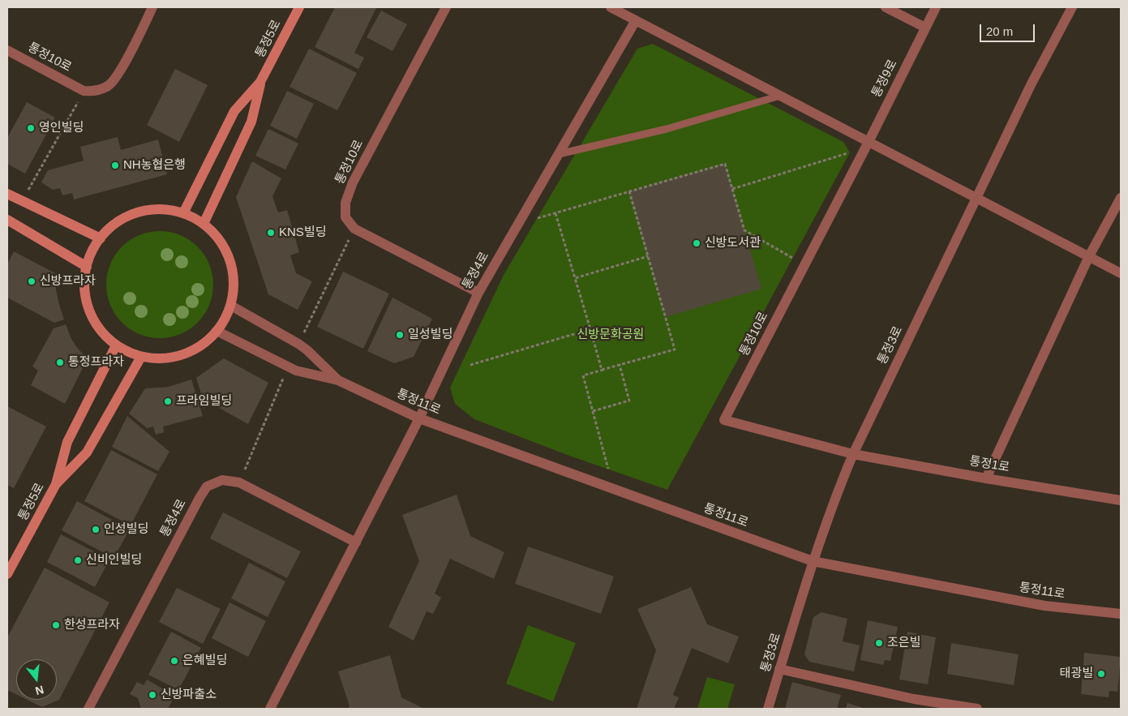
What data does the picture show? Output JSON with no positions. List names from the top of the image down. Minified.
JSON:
{"streets":{"street":["통정5로","통정10로","통정9로","통정4로","통정3로","통정11로","통정1로"]},"crossings":[["통정10로","통정9로"],["통정10로","통정3로"],["통정10로","통정1로"],["통정4로","통정11로"],["통정3로","통정11로"],["통정3로","통정1로"]],"parks":["신방문화공원"],"places":["영인빌딩","NH농협은행","KNS빌딩","신방도서관","신방프라자","일성빌딩","통정프라자","프라임빌딩","인성빌딩","신비인빌딩","한성프라자","조은빌","은혜빌딩","태광빌","신방파출소"],"scale_bar":"20 m","north":"bottom"}
